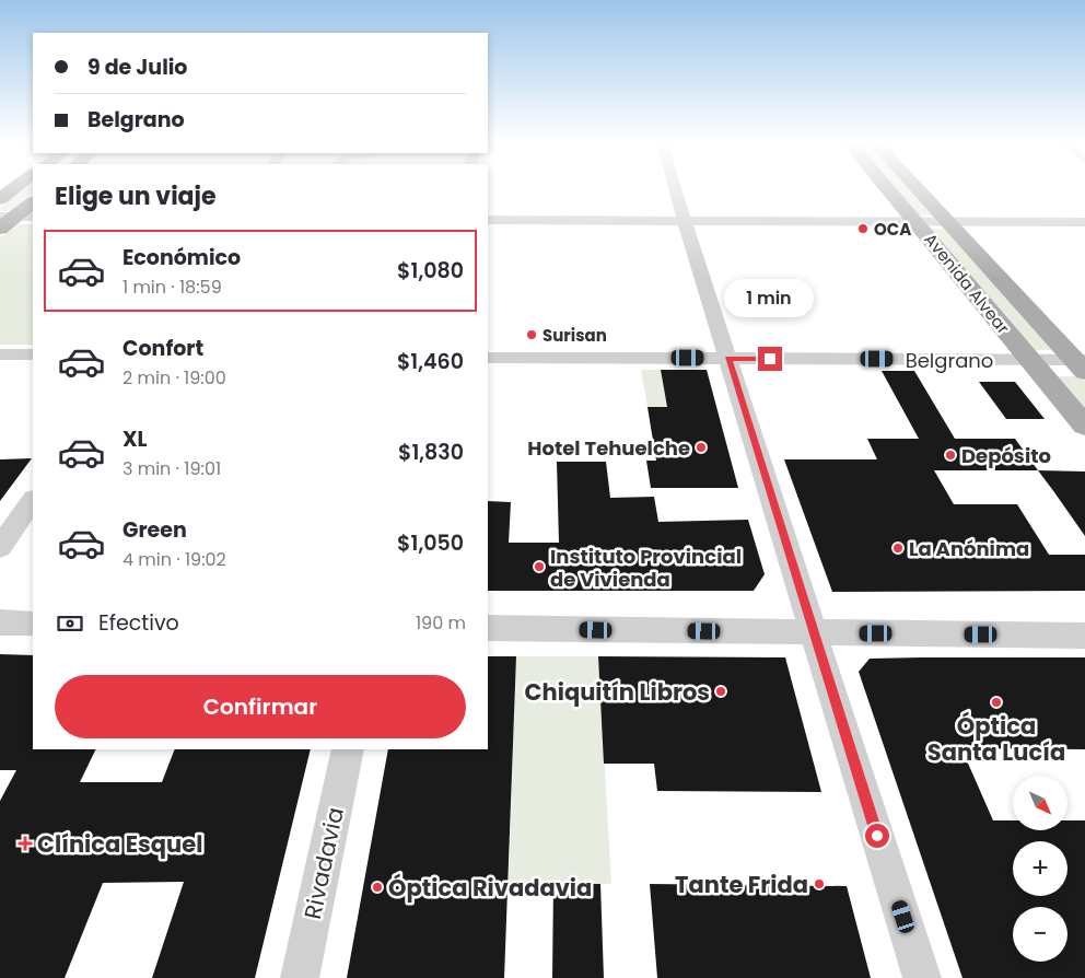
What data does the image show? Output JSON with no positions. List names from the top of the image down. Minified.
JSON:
{"streets":{"main road":["Avenida Alvear"],"street":["Belgrano","Rivadavia"]},"crossings":[["Avenida Alvear","Belgrano"]],"places":{"other":["OCA","Surisan","Hotel Tehuelche","Depósito","La Anónima","Instituto Provincial de Vivienda","Chiquitín Libros","Óptica Santa Lucía","Tante Frida","Óptica Rivadavia"],"health":["Clínica Esquel"]},"north":"bottom right","page":{"banner":["9 de Julio","Belgrano"],"heading":"Elige un viaje","list":[{"name":"Económico","note":"1 min · 18:59","value":"$1,080"},{"name":"Confort","note":"2 min · 19:00","value":"$1,460"},{"name":"XL","note":"3 min · 19:01","value":"$1,830"},{"name":"Green","note":"4 min · 19:02","value":"$1,050"}],"bubble":"1 min","pay":["Efectivo","190 m"],"buttons":"Confirmar","map_buttons":["+","−"]}}
